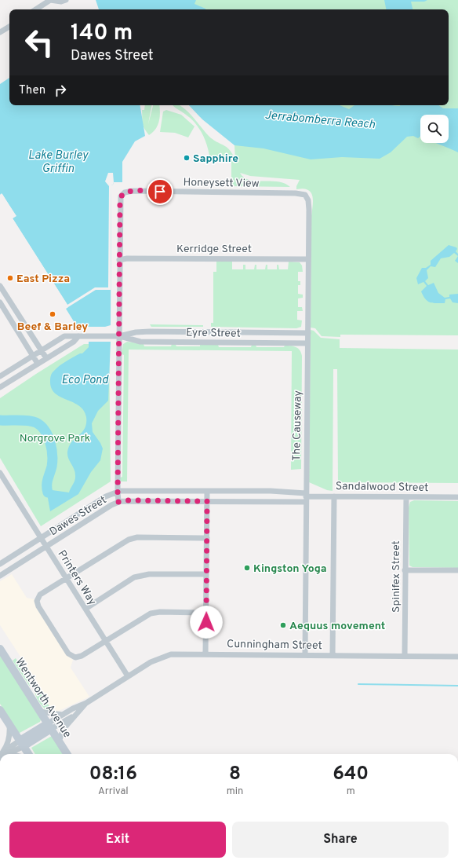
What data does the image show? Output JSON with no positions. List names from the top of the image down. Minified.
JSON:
{"streets":{"main road":["Cunningham Street","Wentworth Avenue"],"street":["Honeysett View","Kerridge Street","Eyre Street","The Causeway","Sandalwood Street","Dawes Street","Spinifex Street","Printers Way"]},"crossings":[["Honeysett View","Kerridge Street"],["Honeysett View","Eyre Street"],["Honeysett View","The Causeway"],["Honeysett View","Dawes Street"],["Kerridge Street","The Causeway"],["Eyre Street","The Causeway"],["The Causeway","Sandalwood Street"],["The Causeway","Dawes Street"],["The Causeway","Cunningham Street"],["Sandalwood Street","Dawes Street"],["Sandalwood Street","Spinifex Street"],["Dawes Street","Printers Way"],["Spinifex Street","Cunningham Street"],["Printers Way","Cunningham Street"],["Cunningham Street","Wentworth Avenue"]],"water":["Jerrabomberra Reach","Lake Burley Griffin","Eco Pond"],"parks":["Norgrove Park"],"places":["Sapphire","East Pizza","Beef & Barley","Kingston Yoga","Aequus movement"],"page":{"turn":["140 m","Dawes Street"],"then":"Then","eta":["08:16","Arrival","8","min","640","m"],"buttons":["Exit","Share"]}}
